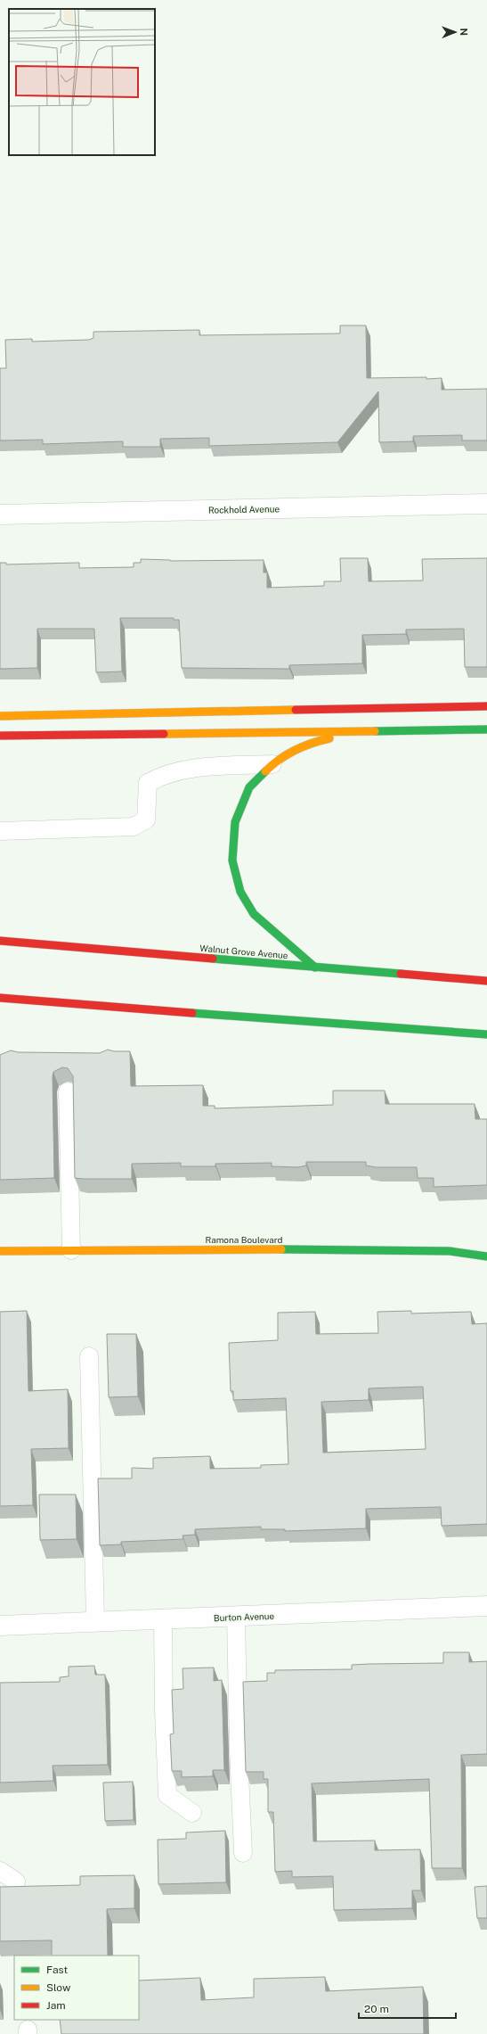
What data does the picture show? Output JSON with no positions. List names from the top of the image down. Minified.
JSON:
{"streets":{"main road":["Walnut Grove Avenue","Ramona Boulevard"],"street":["Rockhold Avenue","Burton Avenue"]},"legend":["Fast","Slow","Jam"],"scale_bar":"20 m","north":"right"}
